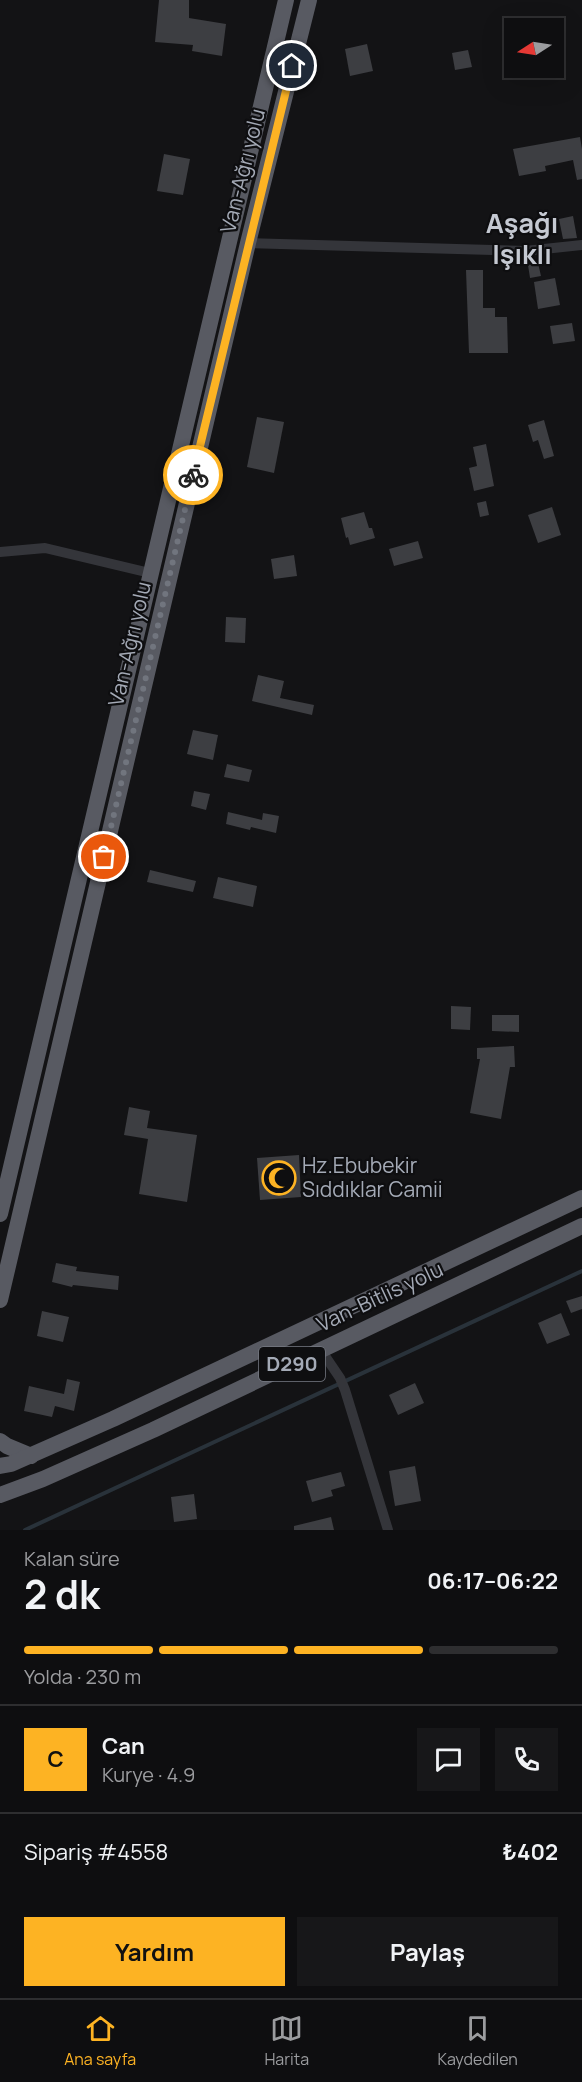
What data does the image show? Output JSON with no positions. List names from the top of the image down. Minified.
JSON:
{"streets":{"highway":["Van-Ağrı yolu","Van-Bitlis yolu","D290"]},"districts":["Aşağı Işıklı"],"places":{"mosque":["Hz.Ebubekir Sıddıklar Camii"]},"north":"left","page":{"heading":["2 dk","Kalan süre","06:17–06:22"],"panel":["Can","Kurye · 4.9","Sipariş #4558","₺402"],"bar":"Yolda · 230 m","round":"C","buttons":["Yardım","Paylaş"],"tabs":["Ana sayfa","Harita","Kaydedilen"]}}
